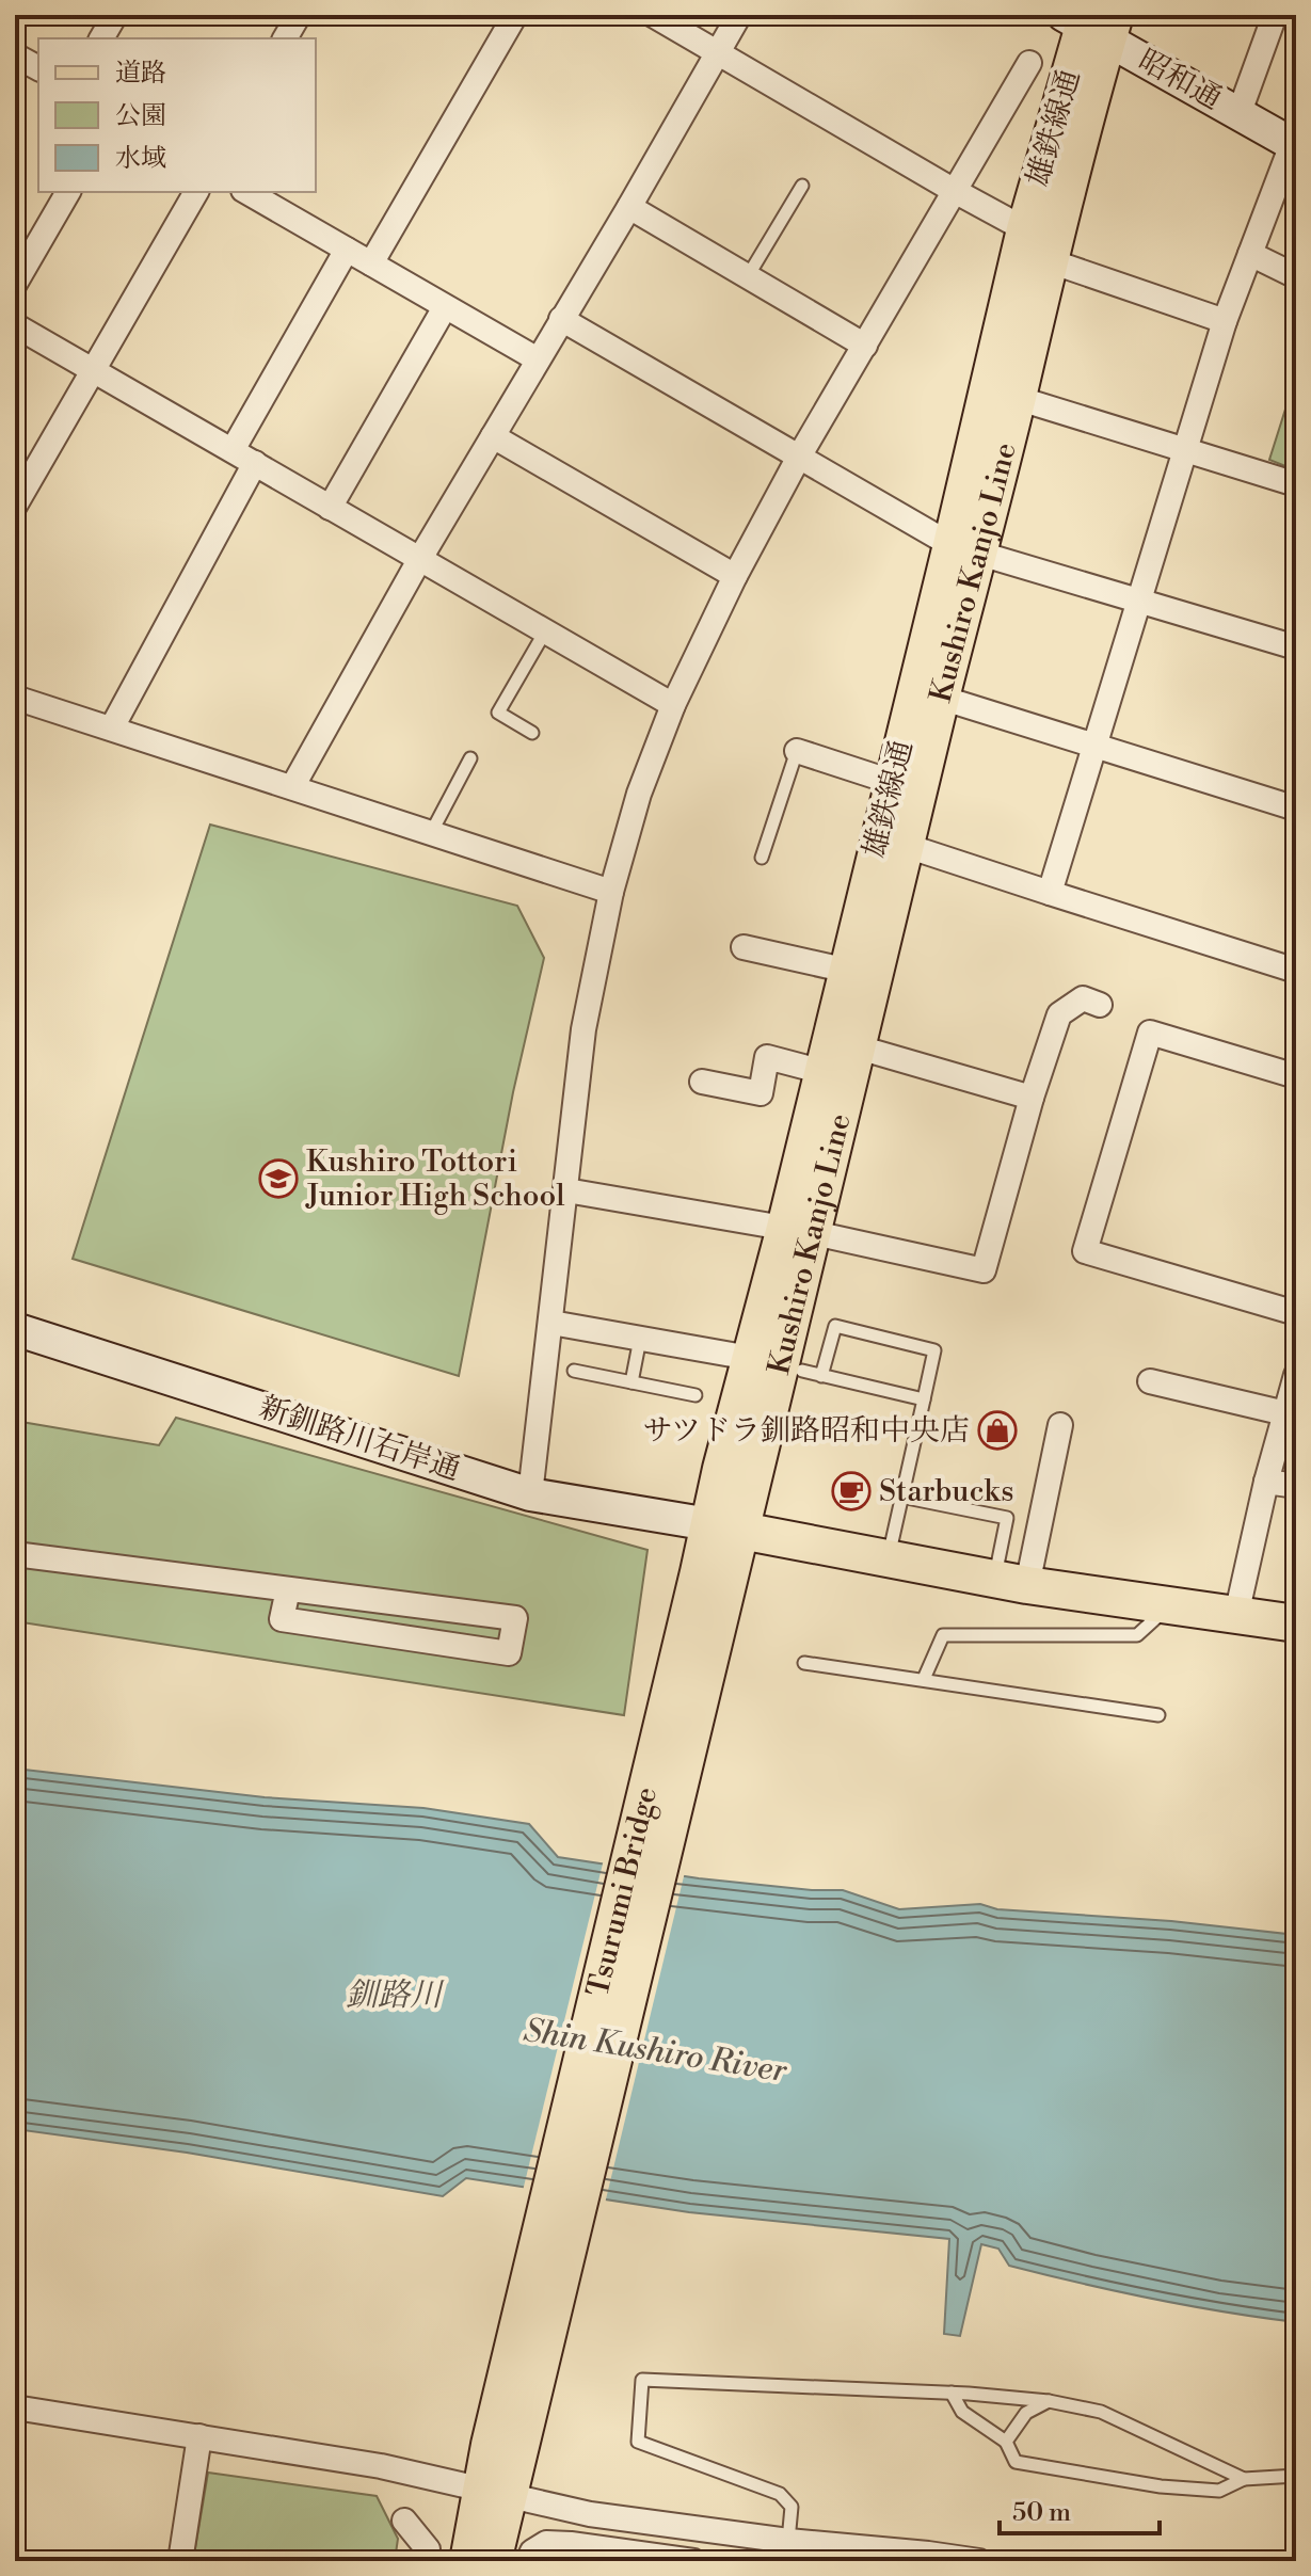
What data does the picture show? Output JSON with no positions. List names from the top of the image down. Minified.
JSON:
{"streets":{"main road":["雄鉄線通","Kushiro Kanjo Line","Tsurumi Bridge"],"street":["昭和通","新釧路川右岸通"]},"crossings":[["昭和通","雄鉄線通"],["昭和通","Kushiro Kanjo Line"],["雄鉄線通","Kushiro Kanjo Line"],["雄鉄線通","新釧路川右岸通"],["雄鉄線通","Tsurumi Bridge"],["Kushiro Kanjo Line","新釧路川右岸通"]],"water":["釧路川","Shin Kushiro River"],"places":{"school or university":["Kushiro Tottori Junior High School"],"shop":["サツドラ釧路昭和中央店"],"cafe":["Starbucks"]},"legend":["道路","公園","水域"],"scale_bar":"50 m"}
